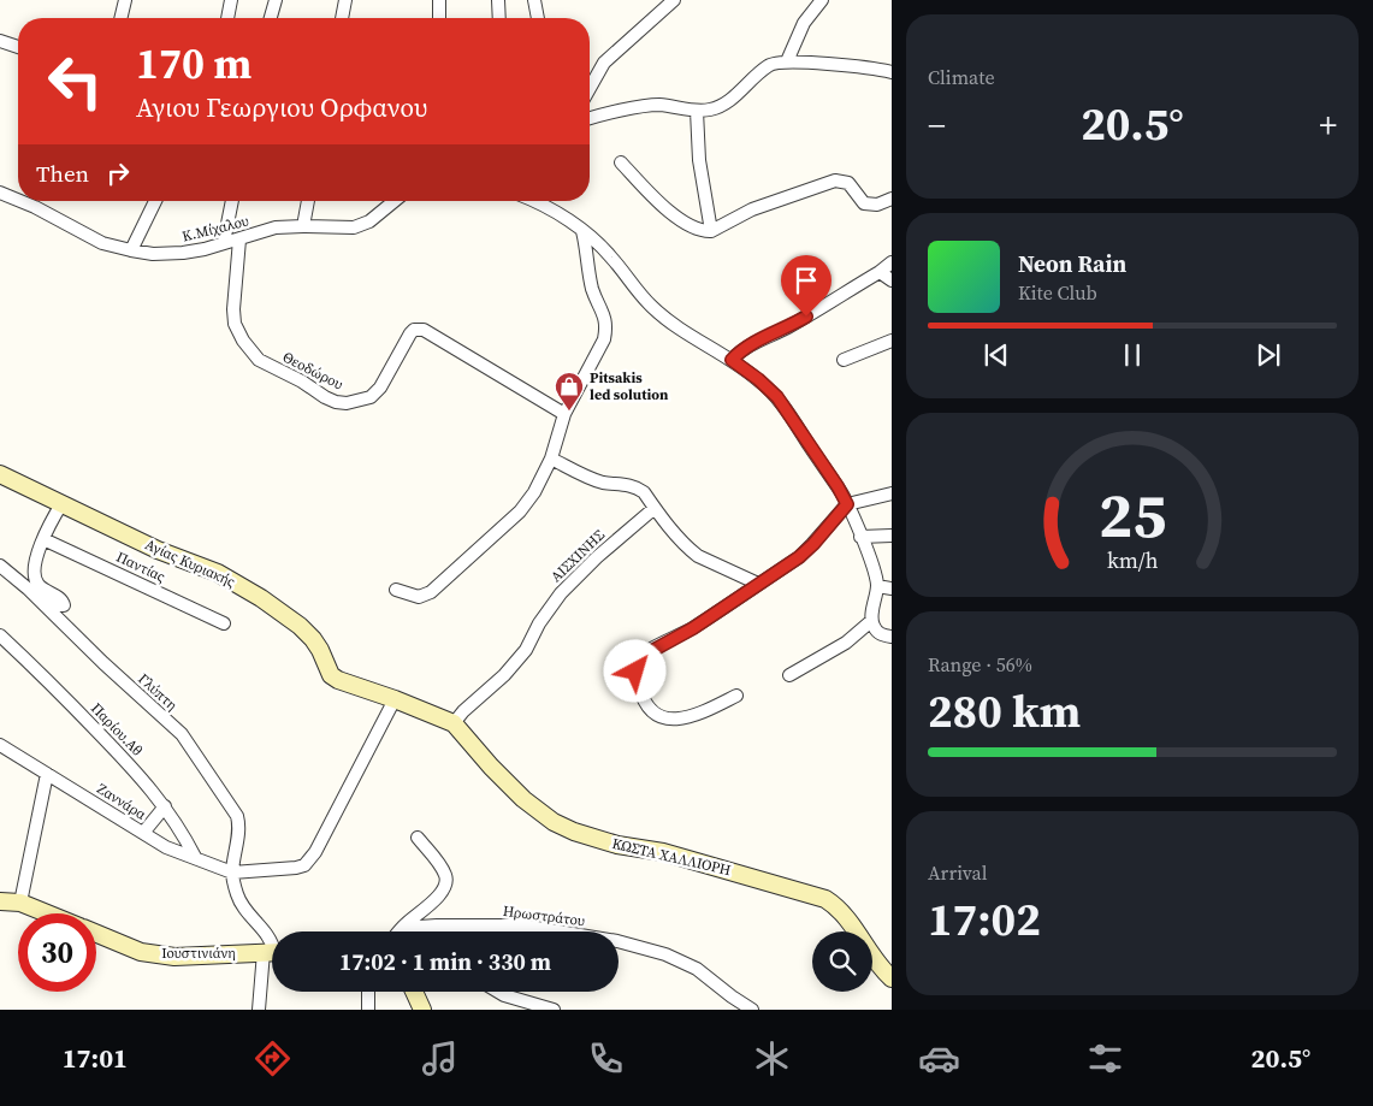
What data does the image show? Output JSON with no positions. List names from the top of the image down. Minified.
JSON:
{"streets":{"street":["Κ.Μίχαλου","Θεοδώρου","ΑΙΣΧΙΝΗΣ","Αγίας Κυριακής","Παντίας","Γλύπτη","Παρίου.Αθ","Ζαννάρα","ΚΩΣΤΑ ΧΑΛΛΙΟΡΗ","Ηρωστράτου","Ιουστινιάνη"]},"crossings":[["Κ.Μίχαλου","Θεοδώρου"],["ΑΙΣΧΙΝΗΣ","Αγίας Κυριακής"],["ΑΙΣΧΙΝΗΣ","ΚΩΣΤΑ ΧΑΛΛΙΟΡΗ"],["Αγίας Κυριακής","ΚΩΣΤΑ ΧΑΛΛΙΟΡΗ"],["Γλύπτη","Ζαννάρα"],["Παρίου.Αθ","Ζαννάρα"]],"places":{"shop":["Pitsakis led solution"]},"page":{"tile":["Climate",["Range · 56%","280 km"],["Arrival","17:02"]],"turn":["170 m","Αγιου Γεωργιου Ορφανου"],"heat":["−","20.5°","+"],"then":"Then","song":["Neon Rain","Kite Club"],"limit":"30","trip":"17:02 · 1 min · 330 m","tabs":["17:01","20.5°"],"gauge":["25","km/h"]}}
